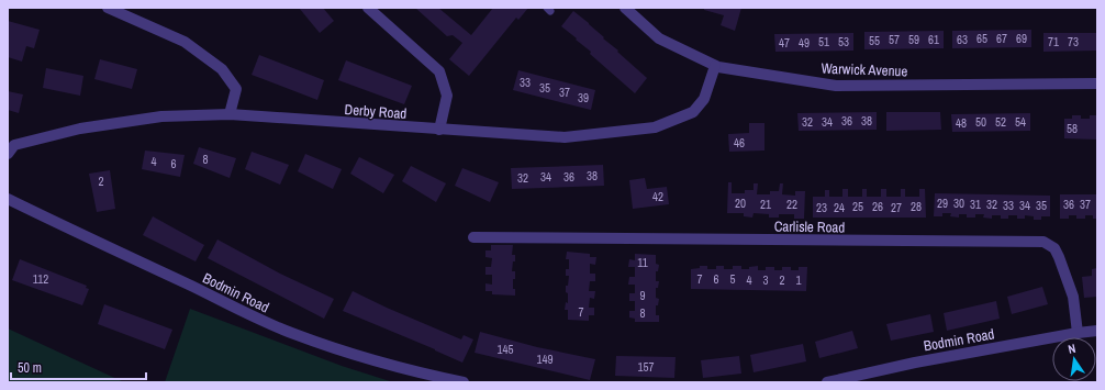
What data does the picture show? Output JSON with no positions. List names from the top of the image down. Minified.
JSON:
{"streets":{"street":["Warwick Avenue","Derby Road","Carlisle Road","Bodmin Road"]},"crossings":[["Warwick Avenue","Derby Road"],["Carlisle Road","Bodmin Road"]],"house_numbers":["65","67","69","57","59","61","63","55","51","53","71","73","47","49","33","35","37","39","36","38","32","34","50","52","54","48","58","46","8","4","6","38","34","36","32","2","42","20","29","30","21","22","31","32","36","37","33","34","35","25","26","28","23","24","27","11","112","7","6","5","4","3","2","1","9","7","8","145","149","157"],"scale_bar":"50 m","north":"top"}
